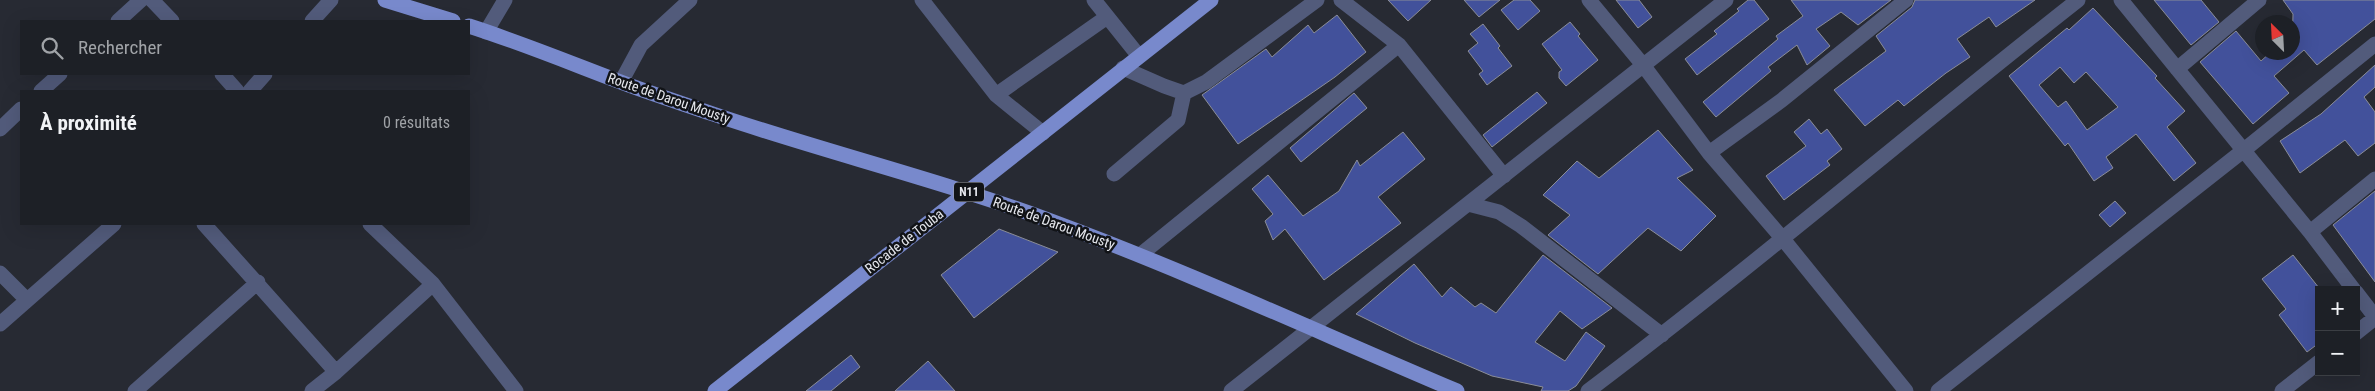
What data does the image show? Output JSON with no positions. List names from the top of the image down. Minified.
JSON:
{"streets":{"main road":["Route de Darou Mousty","N11","Rocade de Touba"]},"crossings":[["Route de Darou Mousty","Rocade de Touba"]],"north":"top left","page":{"search":"Rechercher","heading":["À proximité","0 résultats"],"map_buttons":["+","−"]}}
